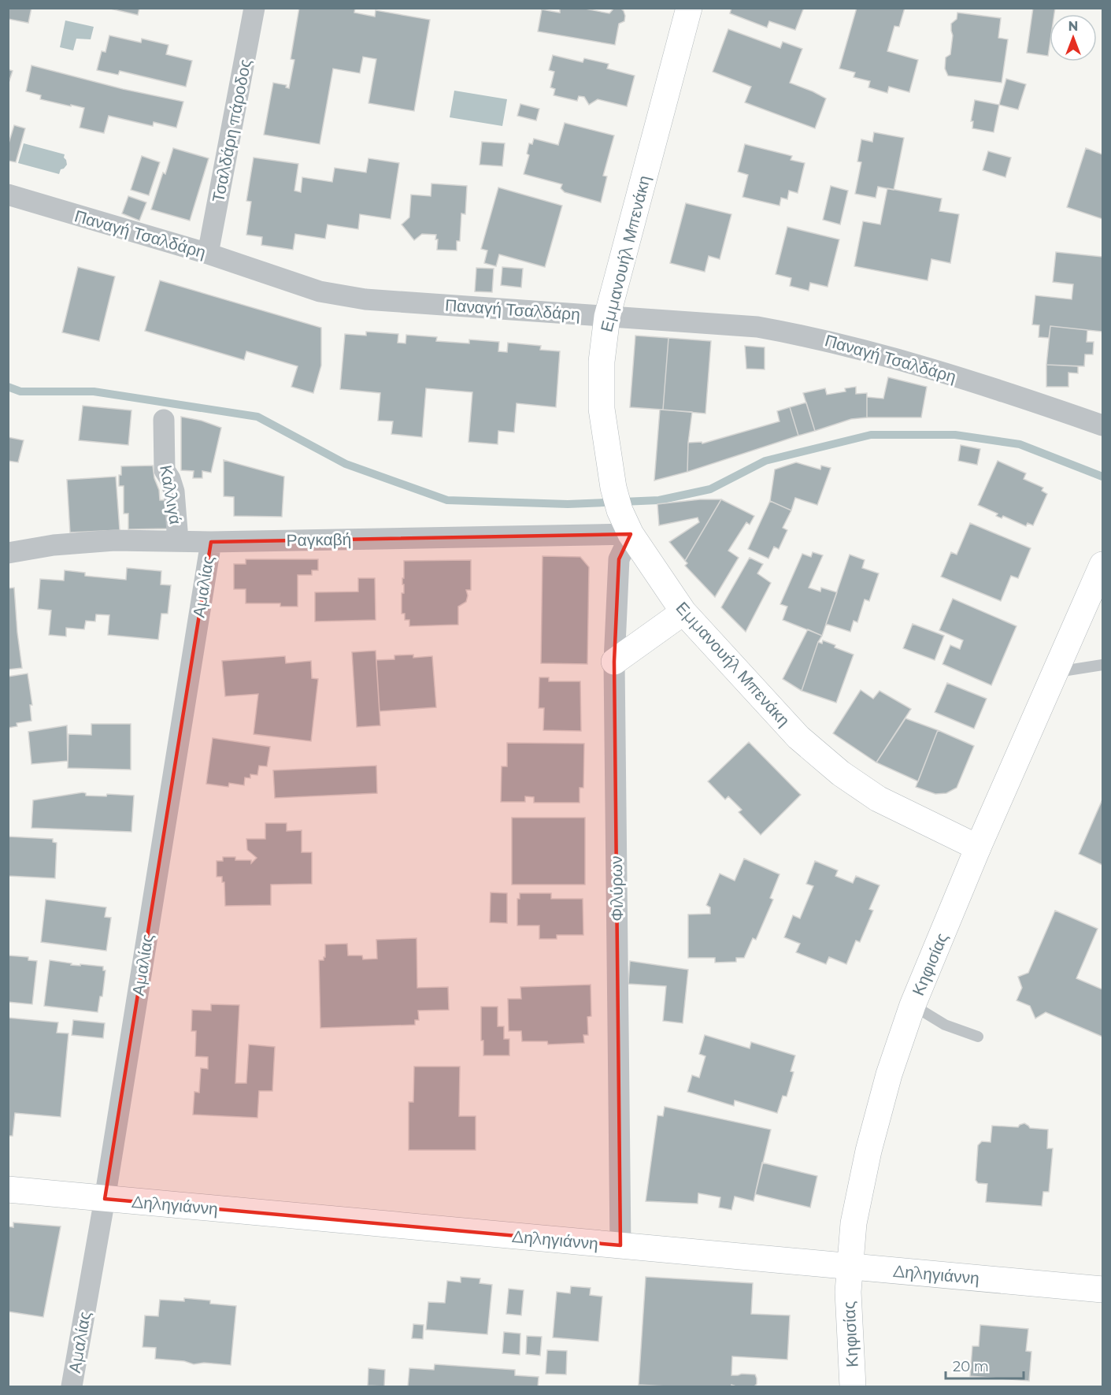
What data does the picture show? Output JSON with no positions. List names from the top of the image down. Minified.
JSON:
{"streets":{"main road":["Εμμανουήλ Μπενάκη","Κηφισίας","Δηληγιάννη"],"street":["Τσαλδάρη πάροδος","Παναγή Τσαλδάρη","Καλλιγά","Ραγκαβή","Αμαλίας","Φιλύρων"]},"crossings":[["Τσαλδάρη πάροδος","Παναγή Τσαλδάρη"],["Παναγή Τσαλδάρη","Εμμανουήλ Μπενάκη"],["Εμμανουήλ Μπενάκη","Ραγκαβή"],["Εμμανουήλ Μπενάκη","Φιλύρων"],["Εμμανουήλ Μπενάκη","Κηφισίας"],["Καλλιγά","Ραγκαβή"],["Ραγκαβή","Αμαλίας"],["Ραγκαβή","Φιλύρων"],["Αμαλίας","Δηληγιάννη"],["Φιλύρων","Δηληγιάννη"],["Κηφισίας","Δηληγιάννη"]],"scale_bar":"20 m","north":"top"}
